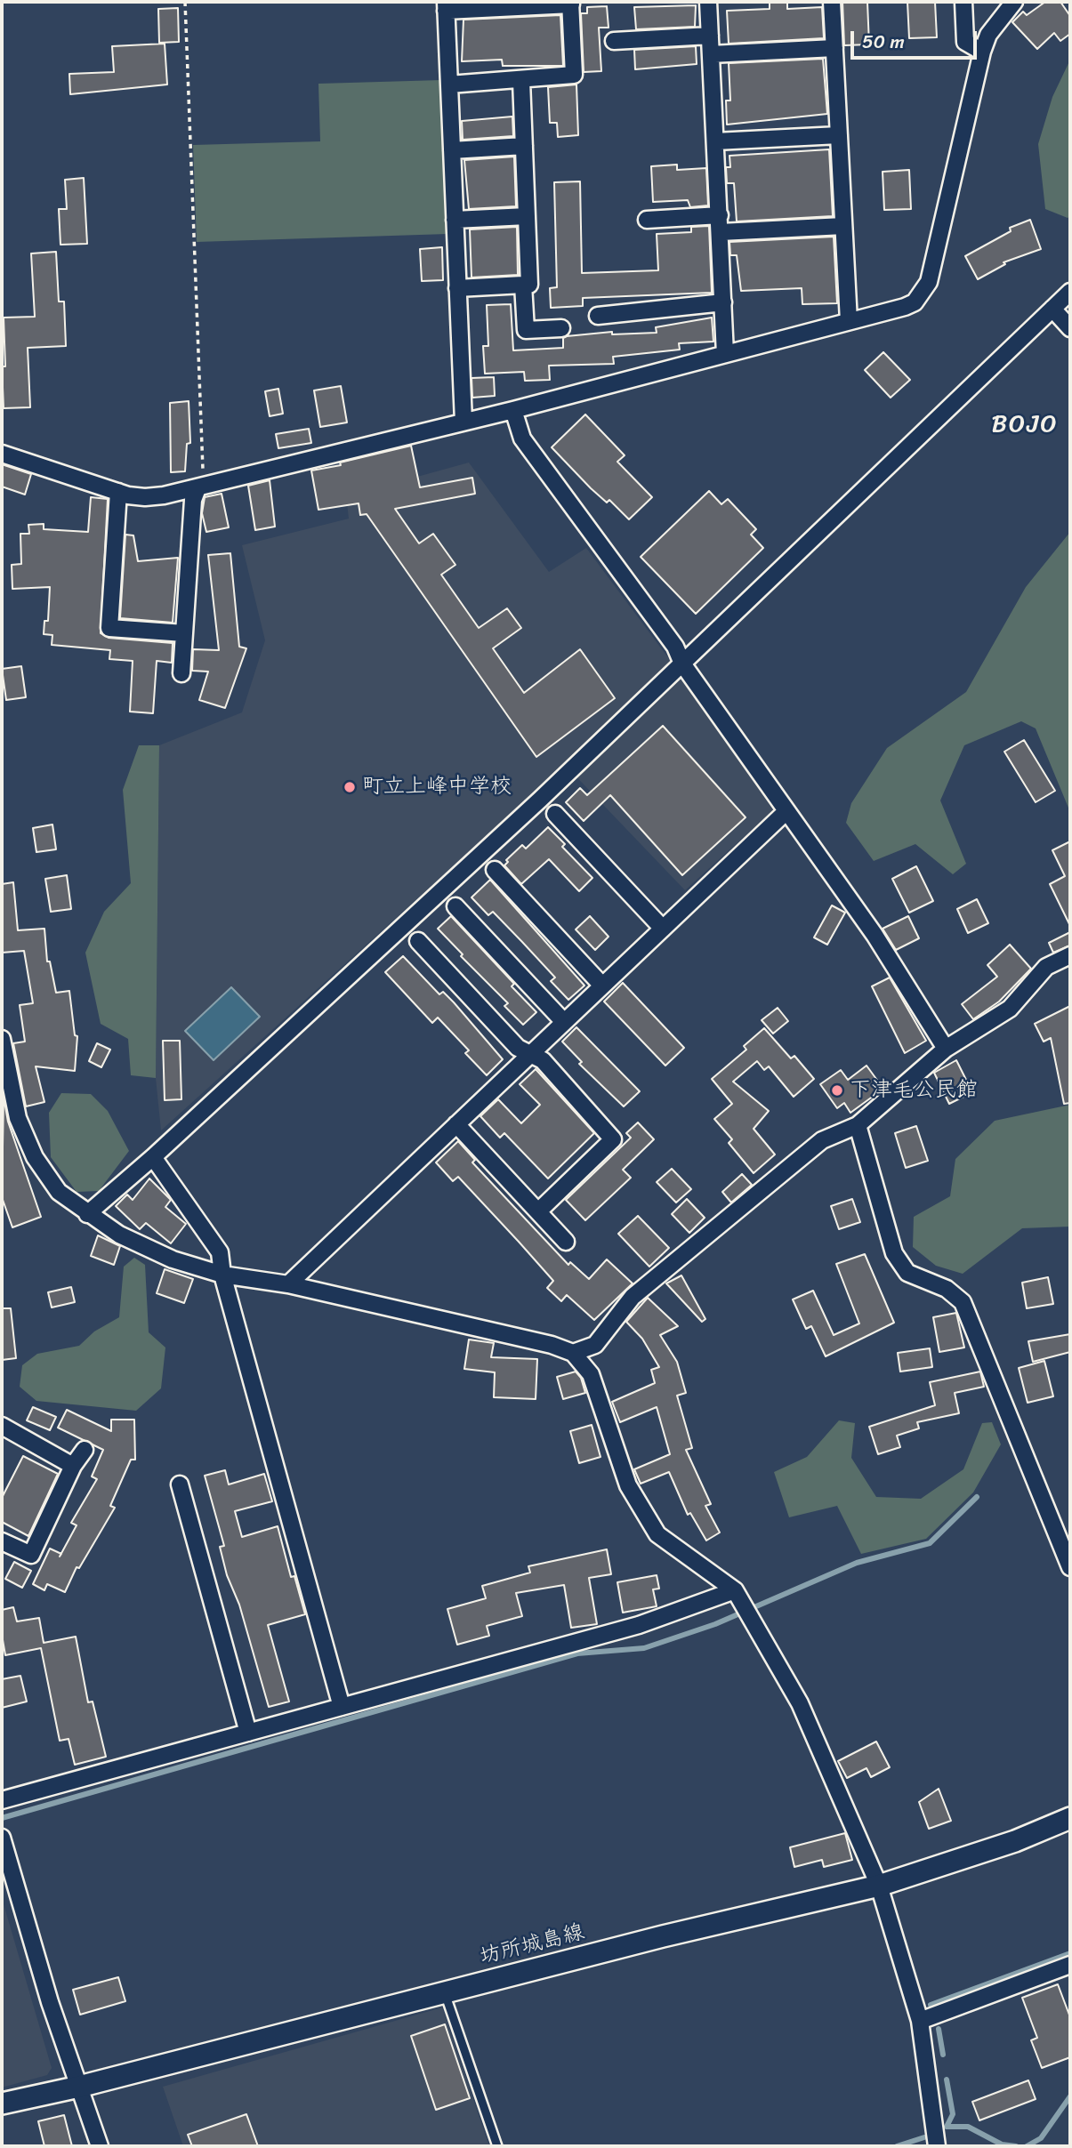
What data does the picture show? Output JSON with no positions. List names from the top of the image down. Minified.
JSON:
{"streets":{"main road":["坊所城島線"]},"districts":["BOJO"],"places":["町立上峰中学校","下津毛公民館"],"scale_bar":"50 m"}
